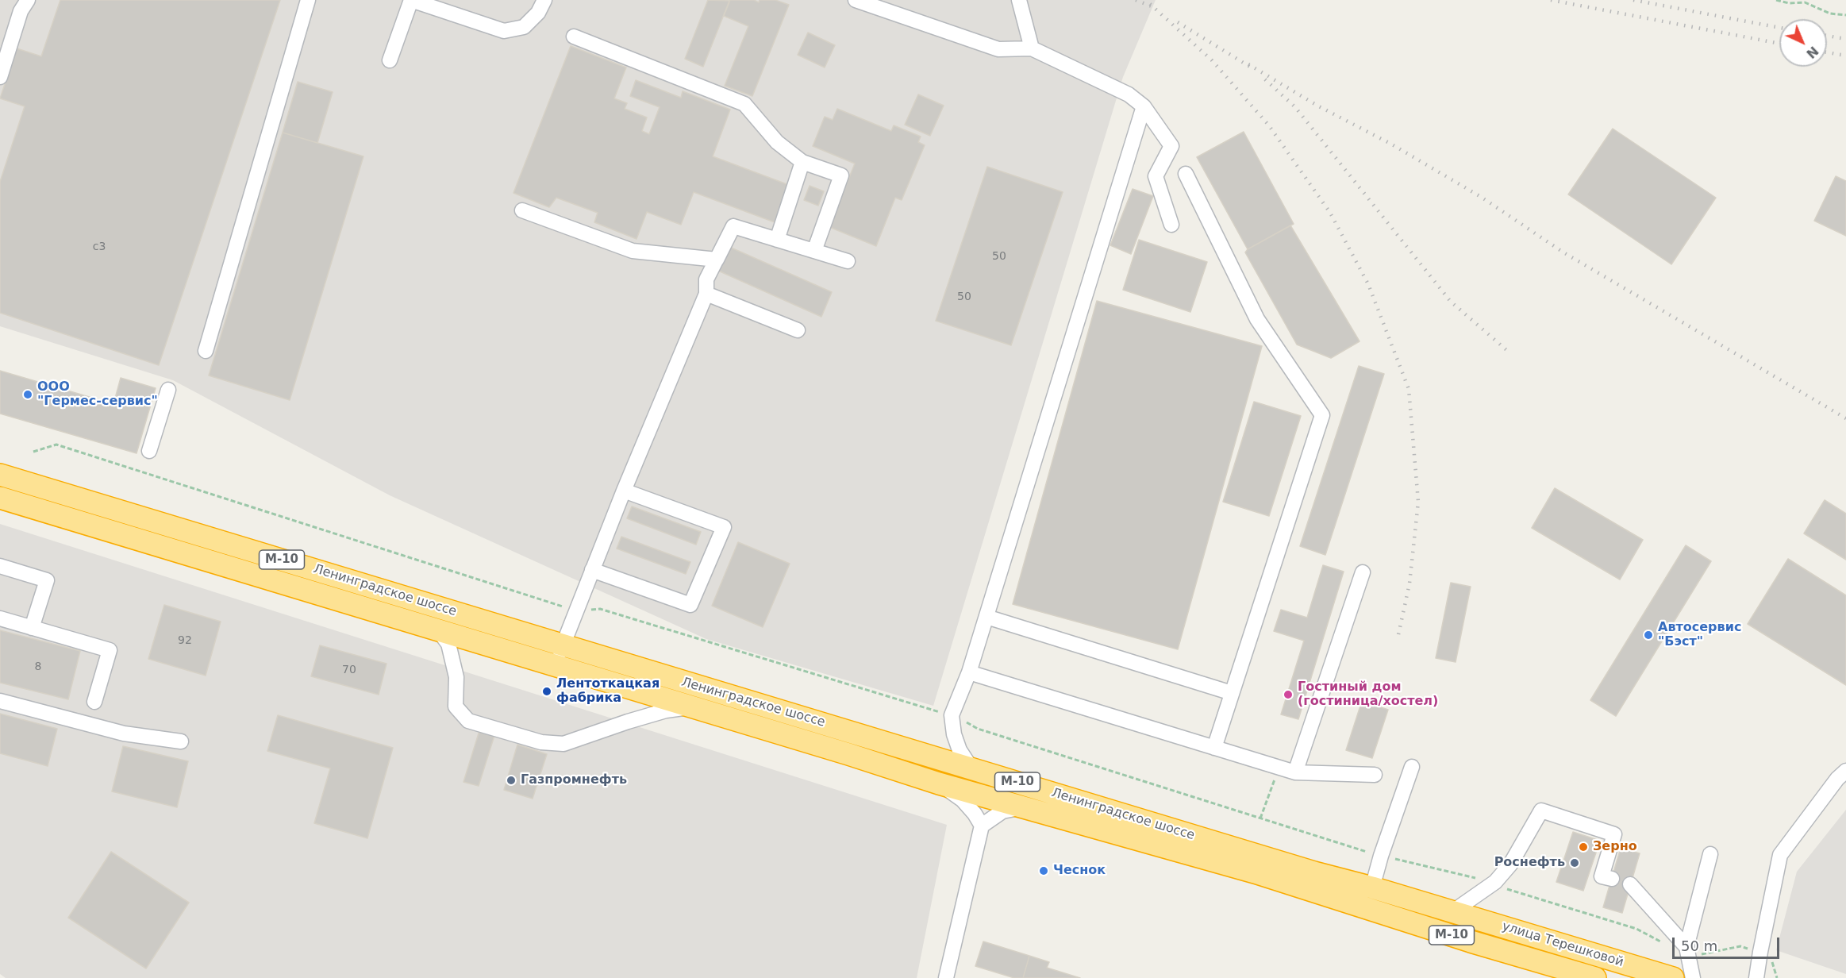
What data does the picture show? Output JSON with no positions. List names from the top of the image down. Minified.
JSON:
{"streets":{"highway":["М-10","Ленинградское шоссе","улица Терешковой"]},"crossings":[["Ленинградское шоссе","улица Терешковой"]],"places":["ООО \"Гермес-сервис\"","Автосервис \"Бэст\"","Лентоткацкая фабрика","Гостиный дом (гостиница/хостел)","Газпромнефть","Зерно","Роснефть","Чеснок"],"house_numbers":["с3","50","50","92","8","70"],"scale_bar":"50 m","north":"bottom right"}
